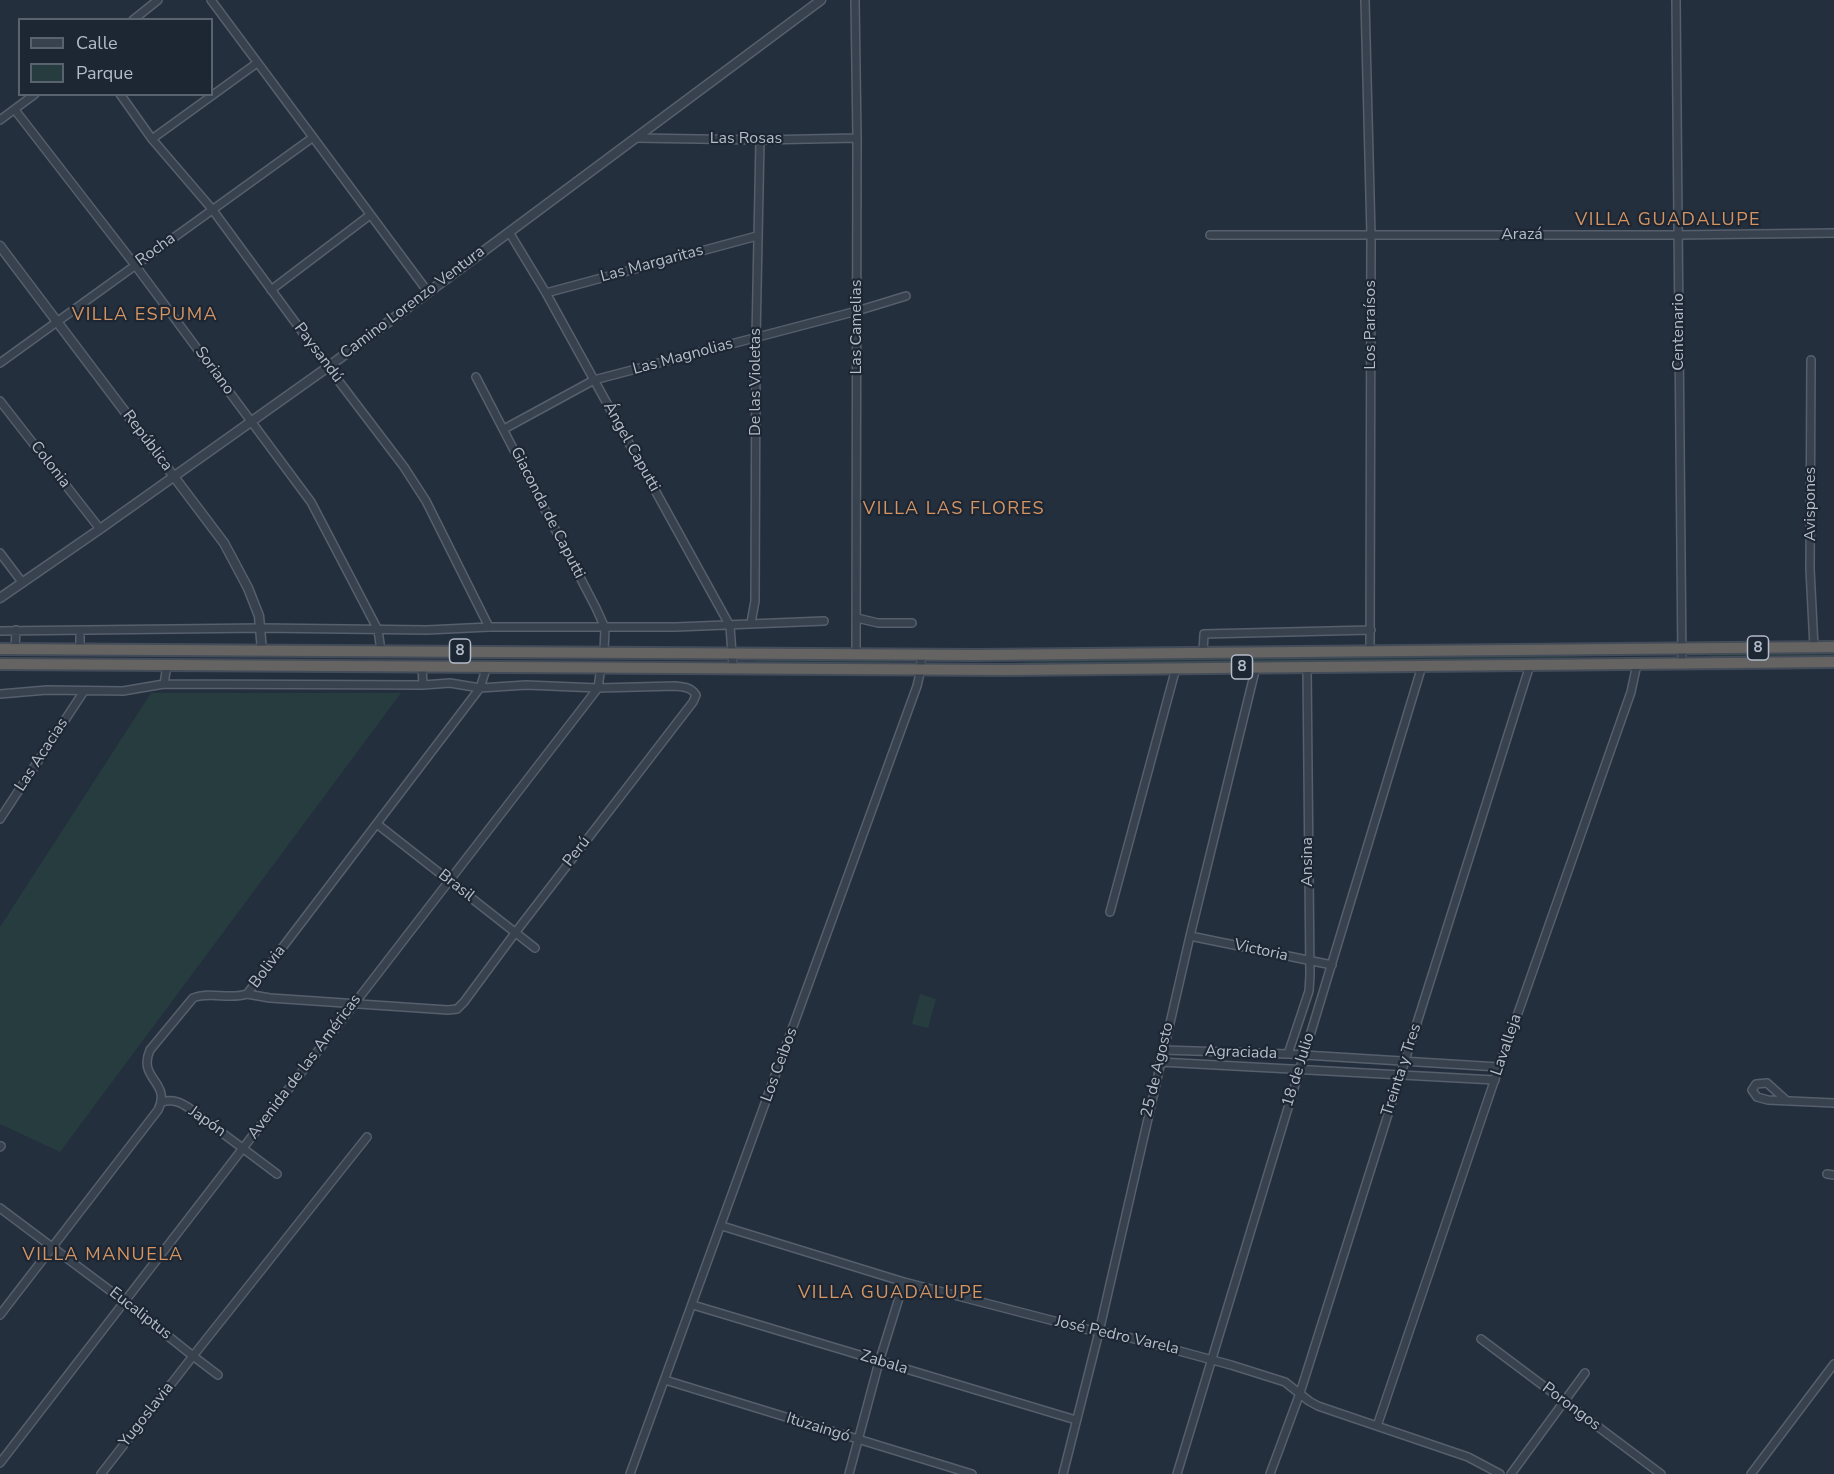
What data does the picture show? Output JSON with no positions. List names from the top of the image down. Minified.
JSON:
{"streets":{"highway":["8"],"street":["Las Rosas","Arazá","Rocha","Las Margaritas","Camino Lorenzo Ventura","Los Paraísos","Las Camelias","Centenario","Paysandú","Las Magnolias","Soriano","De las Violetas","República","Ángel Caputti","Colonia","Avispones","Giaconda de Caputti","Las Acacias","Perú","Ansina","Brasil","Victoria","Bolivia","Lavalleja","Agraciada","Los Ceibos","Avenida de las Américas","25 de Agosto","18 de Julio","Treinta y Tres","Japón","Eucaliptus","José Pedro Varela","Zabala","Porongos","Yugoslavia","Ituzaingó"]},"crossings":[["Las Rosas","Camino Lorenzo Ventura"],["Las Rosas","Las Camelias"],["Las Rosas","De las Violetas"],["Arazá","Los Paraísos"],["Arazá","Centenario"],["Rocha","Paysandú"],["Rocha","Soriano"],["Rocha","República"],["Las Margaritas","De las Violetas"],["Las Margaritas","Ángel Caputti"],["Camino Lorenzo Ventura","Paysandú"],["Camino Lorenzo Ventura","Soriano"],["Camino Lorenzo Ventura","República"],["Camino Lorenzo Ventura","Ángel Caputti"],["Camino Lorenzo Ventura","Colonia"],["Los Paraísos","8"],["Las Camelias","Las Magnolias"],["Las Camelias","8"],["Centenario","8"],["Las Magnolias","De las Violetas"],["Las Magnolias","Ángel Caputti"],["Las Magnolias","Giaconda de Caputti"],["Soriano","8"],["República","8"],["Ángel Caputti","8"],["Avispones","8"],["Giaconda de Caputti","8"],["8","Ansina"],["8","Bolivia"],["8","Lavalleja"],["8","Los Ceibos"],["8","Avenida de las Américas"],["8","25 de Agosto"],["8","18 de Julio"],["8","Treinta y Tres"],["Perú","Brasil"],["Perú","Avenida de las Américas"],["Ansina","Victoria"],["Ansina","Agraciada"],["Brasil","Bolivia"],["Brasil","Avenida de las Américas"],["Victoria","25 de Agosto"],["Victoria","18 de Julio"],["Bolivia","Japón"],["Lavalleja","Agraciada"],["Lavalleja","José Pedro Varela"],["Agraciada","25 de Agosto"],["Agraciada","18 de Julio"],["Agraciada","Treinta y Tres"],["Los Ceibos","José Pedro Varela"],["Los Ceibos","Zabala"],["Los Ceibos","Ituzaingó"],["Avenida de las Américas","Japón"],["Avenida de las Américas","Eucaliptus"],["25 de Agosto","José Pedro Varela"],["25 de Agosto","Zabala"],["18 de Julio","José Pedro Varela"],["Treinta y Tres","José Pedro Varela"],["Eucaliptus","Yugoslavia"]],"districts":["VILLA GUADALUPE","VILLA ESPUMA","VILLA LAS FLORES","VILLA MANUELA","VILLA GUADALUPE"],"legend":["Calle","Parque"]}
